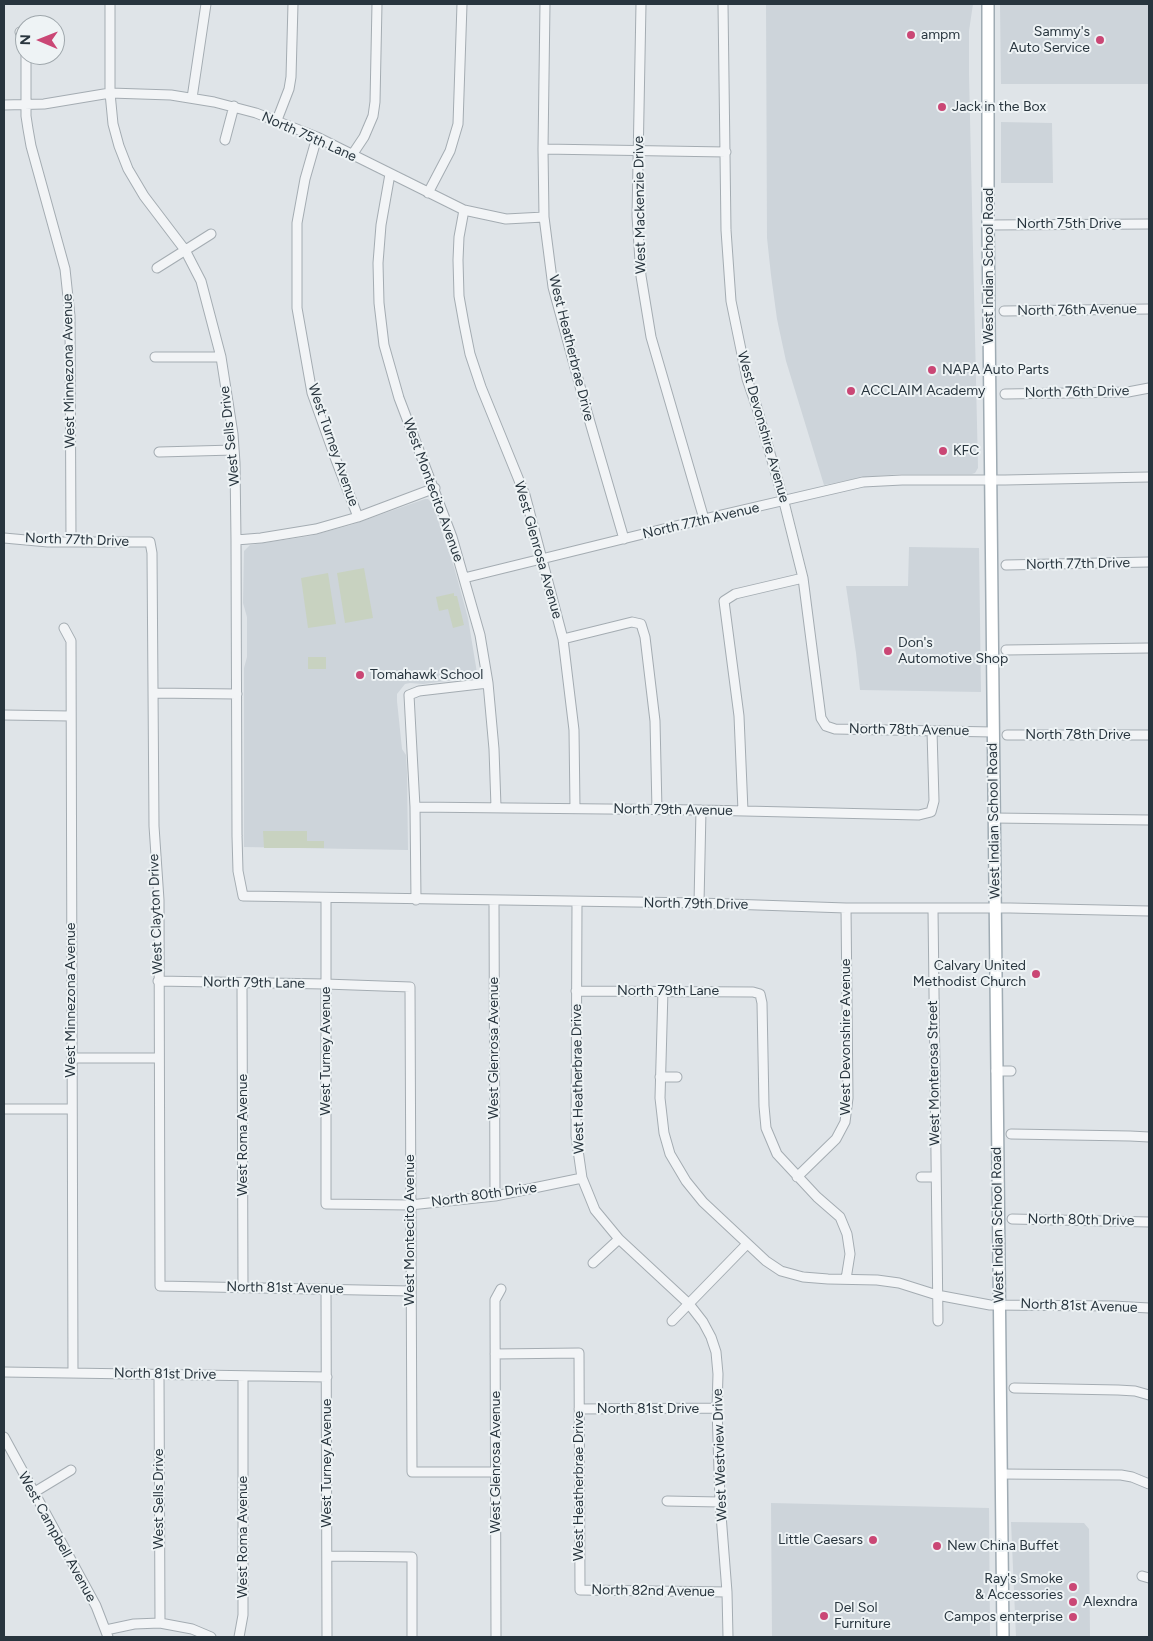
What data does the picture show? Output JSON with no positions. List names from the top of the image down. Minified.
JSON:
{"streets":{"main road":["West Indian School Road"],"street":["North 75th Lane","West Mackenzie Drive","North 75th Drive","North 76th Avenue","West Heatherbrae Drive","West Minnezona Avenue","North 76th Drive","West Devonshire Avenue","West Sells Drive","West Turney Avenue","West Montecito Avenue","North 77th Avenue","North 77th Drive","West Glenrosa Avenue","North 78th Avenue","North 78th Drive","North 79th Avenue","North 79th Drive","West Clayton Drive","North 79th Lane","West Monterosa Street","West Roma Avenue","North 80th Drive","North 81st Avenue","North 81st Drive","West Westview Drive","West Campbell Avenue","North 82nd Avenue"]},"crossings":[["North 75th Lane","West Heatherbrae Drive"],["North 75th Lane","West Minnezona Avenue"],["North 75th Lane","West Sells Drive"],["North 75th Lane","West Turney Avenue"],["North 75th Lane","West Montecito Avenue"],["North 75th Lane","West Glenrosa Avenue"],["West Mackenzie Drive","North 77th Avenue"],["North 75th Drive","West Indian School Road"],["West Indian School Road","North 77th Avenue"],["West Indian School Road","North 78th Avenue"],["West Indian School Road","North 79th Drive"],["West Indian School Road","North 81st Avenue"],["West Heatherbrae Drive","North 77th Avenue"],["West Heatherbrae Drive","West Glenrosa Avenue"],["West Heatherbrae Drive","North 79th Drive"],["West Heatherbrae Drive","North 79th Lane"],["West Heatherbrae Drive","North 80th Drive"],["West Heatherbrae Drive","North 81st Drive"],["West Heatherbrae Drive","West Westview Drive"],["West Heatherbrae Drive","North 82nd Avenue"],["West Minnezona Avenue","North 77th Drive"],["West Minnezona Avenue","North 81st Drive"],["West Devonshire Avenue","North 77th Avenue"],["West Devonshire Avenue","North 78th Avenue"],["West Devonshire Avenue","North 79th Drive"],["West Devonshire Avenue","North 79th Lane"],["West Sells Drive","North 79th Drive"],["West Sells Drive","North 81st Drive"],["West Turney Avenue","North 79th Drive"],["West Turney Avenue","North 79th Lane"],["West Turney Avenue","North 80th Drive"],["West Turney Avenue","North 81st Avenue"],["West Turney Avenue","North 81st Drive"],["West Montecito Avenue","North 77th Avenue"],["West Montecito Avenue","West Glenrosa Avenue"],["West Montecito Avenue","North 79th Avenue"],["West Montecito Avenue","North 79th Lane"],["West Montecito Avenue","North 80th Drive"],["West Montecito Avenue","North 81st Avenue"],["North 77th Avenue","West Glenrosa Avenue"],["North 77th Drive","West Clayton Drive"],["West Glenrosa Avenue","North 79th Avenue"],["West Glenrosa Avenue","North 79th Drive"],["West Glenrosa Avenue","North 80th Drive"],["North 78th Avenue","North 79th Avenue"],["North 79th Drive","West Monterosa Street"],["West Clayton Drive","North 79th Lane"],["West Clayton Drive","North 81st Avenue"],["North 79th Lane","West Roma Avenue"],["West Monterosa Street","North 81st Avenue"],["West Roma Avenue","North 81st Avenue"],["West Roma Avenue","North 81st Drive"],["North 81st Drive","West Westview Drive"],["West Westview Drive","North 82nd Avenue"]],"places":["ampm","Sammy's Auto Service","Jack in the Box","NAPA Auto Parts","ACCLAIM Academy","KFC","Don's Automotive Shop","Tomahawk School","Calvary United Methodist Church","Little Caesars","New China Buffet","Ray's Smoke & Accessories","Alexndra","Del Sol Furniture","Campos enterprise"],"north":"left"}
